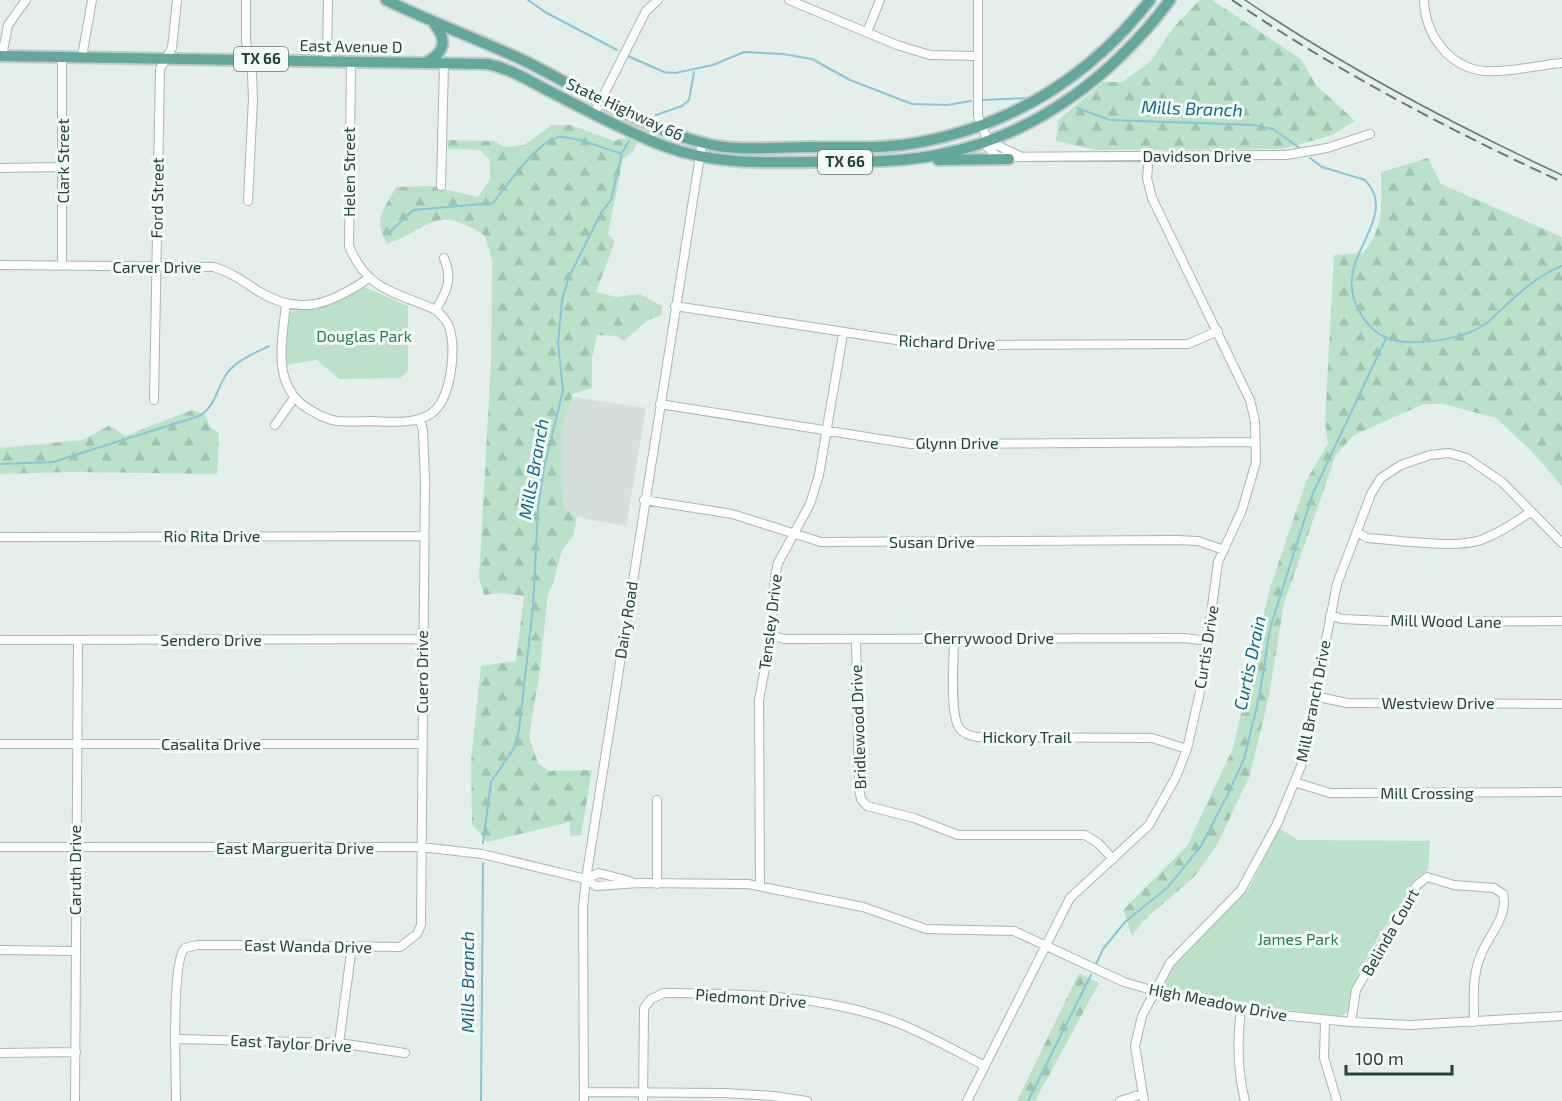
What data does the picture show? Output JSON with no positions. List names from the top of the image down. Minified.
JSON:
{"streets":{"main road":["East Avenue D","TX 66","State Highway 66"],"street":["Davidson Drive","Clark Street","Helen Street","Ford Street","Carver Drive","Richard Drive","Glynn Drive","Rio Rita Drive","Susan Drive","Dairy Road","Mill Wood Lane","Tensley Drive","Cherrywood Drive","Sendero Drive","Curtis Drive","Cuero Drive","Mill Branch Drive","Westview Drive","Bridlewood Drive","Hickory Trail","Casalita Drive","Mill Crossing","East Marguerita Drive","Caruth Drive","Belinda Court","East Wanda Drive","Piedmont Drive","High Meadow Drive","East Taylor Drive"]},"crossings":[["East Avenue D","State Highway 66"],["East Avenue D","Clark Street"],["East Avenue D","Helen Street"],["East Avenue D","Ford Street"],["TX 66","State Highway 66"],["State Highway 66","Dairy Road"],["Davidson Drive","Curtis Drive"],["Clark Street","Carver Drive"],["Helen Street","Carver Drive"],["Helen Street","Cuero Drive"],["Ford Street","Carver Drive"],["Carver Drive","Cuero Drive"],["Richard Drive","Dairy Road"],["Richard Drive","Tensley Drive"],["Richard Drive","Curtis Drive"],["Glynn Drive","Dairy Road"],["Glynn Drive","Tensley Drive"],["Glynn Drive","Curtis Drive"],["Rio Rita Drive","Cuero Drive"],["Susan Drive","Dairy Road"],["Susan Drive","Tensley Drive"],["Susan Drive","Curtis Drive"],["Dairy Road","East Marguerita Drive"],["Dairy Road","High Meadow Drive"],["Mill Wood Lane","Mill Branch Drive"],["Tensley Drive","Cherrywood Drive"],["Tensley Drive","High Meadow Drive"],["Cherrywood Drive","Curtis Drive"],["Cherrywood Drive","Bridlewood Drive"],["Cherrywood Drive","Hickory Trail"],["Sendero Drive","Cuero Drive"],["Sendero Drive","Caruth Drive"],["Curtis Drive","Bridlewood Drive"],["Curtis Drive","Hickory Trail"],["Curtis Drive","Piedmont Drive"],["Curtis Drive","High Meadow Drive"],["Cuero Drive","Casalita Drive"],["Cuero Drive","East Marguerita Drive"],["Cuero Drive","East Wanda Drive"],["Mill Branch Drive","Westview Drive"],["Mill Branch Drive","Mill Crossing"],["Mill Branch Drive","High Meadow Drive"],["Casalita Drive","Caruth Drive"],["East Marguerita Drive","Caruth Drive"],["East Marguerita Drive","High Meadow Drive"],["Belinda Court","High Meadow Drive"],["East Wanda Drive","East Taylor Drive"]],"water":["Mills Branch","Curtis Drain"],"parks":["Douglas Park","James Park"],"scale_bar":"100 m"}
